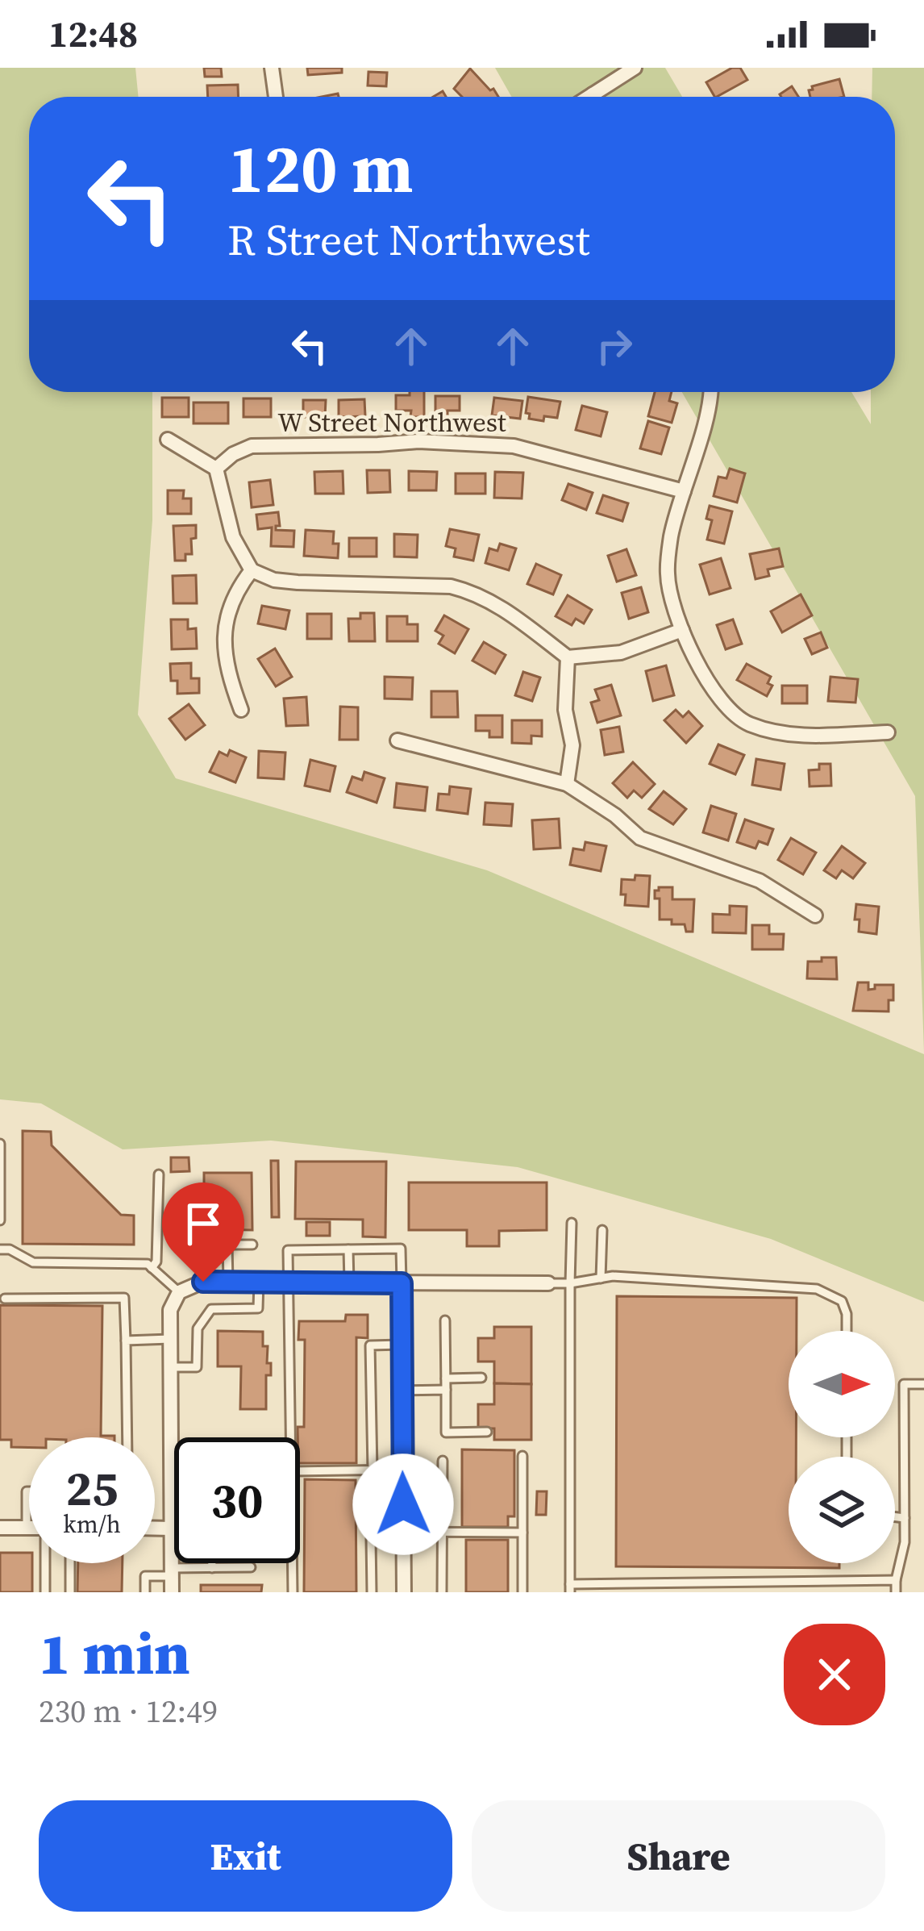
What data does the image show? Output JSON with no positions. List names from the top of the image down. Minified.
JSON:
{"streets":{"street":["W Street Northwest"]},"north":"right","page":{"status":"12:48","turn":["120 m","R Street Northwest"],"speed":"25 km/h","limit":"30","heading":["1 min","230 m · 12:49"],"buttons":["Exit","Share"]}}
